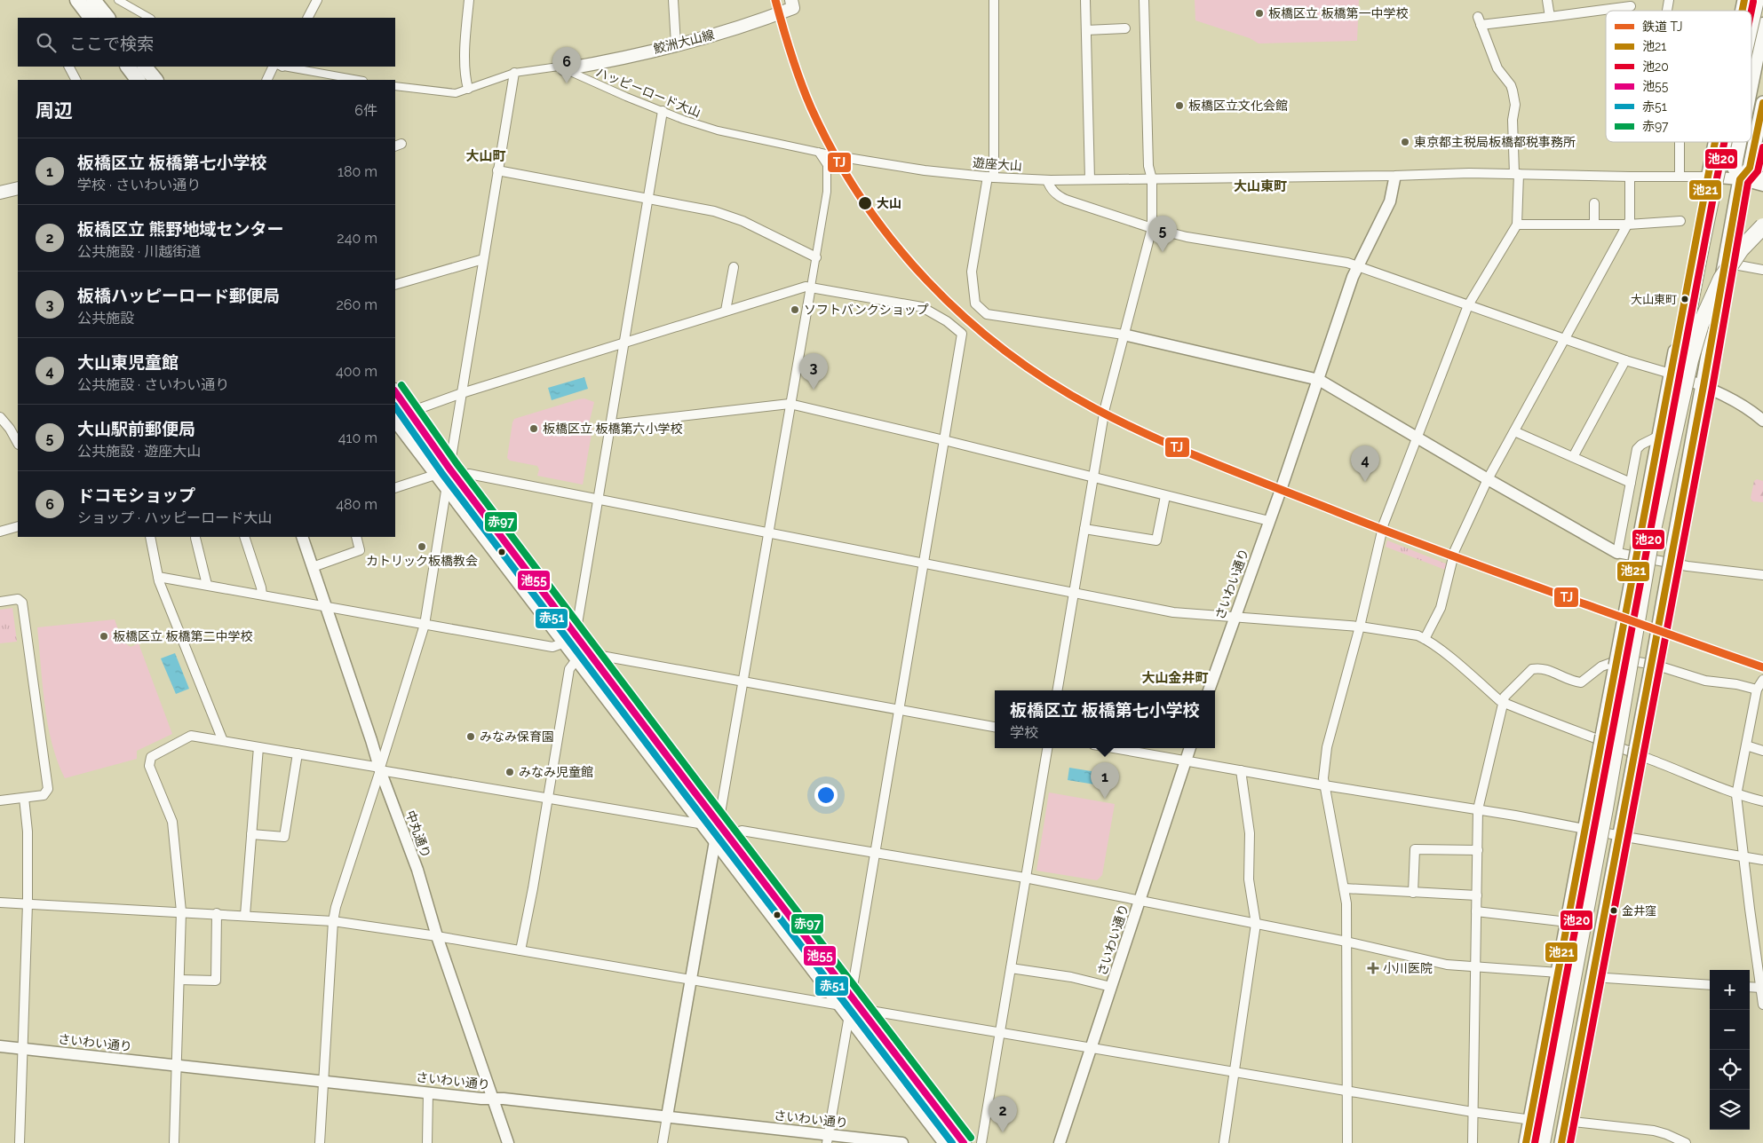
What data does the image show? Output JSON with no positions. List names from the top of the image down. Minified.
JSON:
{"streets":{"main road":["鮫洲大山線"],"street":["ハッピーロード大山","遊座大山","さいわい通り","中丸通り"]},"crossings":[["鮫洲大山線","ハッピーロード大山"],["ハッピーロード大山","遊座大山"],["遊座大山","さいわい通り"],["さいわい通り","中丸通り"]],"districts":["大山町","大山東町","大山金井町"],"places":{"other":["板橋区立 板橋第一中学校","板橋区立文化会館","東京都主税局板橋都税事務所","大山","大山東町","ソフトバンクショップ","板橋区立 板橋第六小学校","カトリック板橋教会","板橋区立 板橋第二中学校","みなみ保育園","みなみ児童館","金井窪"],"health":["小川医院"]},"lines":["rail line TJ","transit line 池21","transit line 池20","transit line 赤97","transit line 池55","transit line 赤51"],"legend":["鉄道 TJ","池21","池20","池55","赤51","赤97"],"page":{"search":"ここで検索","pins":["6","5","3","4","1","2"],"heading":["周辺","6件"],"list":[{"mark":"1","name":"板橋区立 板橋第七小学校","note":"学校 · さいわい通り","value":"180 m"},{"mark":"2","name":"板橋区立 熊野地域センター","note":"公共施設 · 川越街道","value":"240 m"},{"mark":"3","name":"板橋ハッピーロード郵便局","note":"公共施設","value":"260 m"},{"mark":"4","name":"大山東児童館","note":"公共施設 · さいわい通り","value":"400 m"},{"mark":"5","name":"大山駅前郵便局","note":"公共施設 · 遊座大山","value":"410 m"},{"mark":"6","name":"ドコモショップ","note":"ショップ · ハッピーロード大山","value":"480 m"}],"popup":["板橋区立 板橋第七小学校","学校"],"map_buttons":["+","−"]}}
